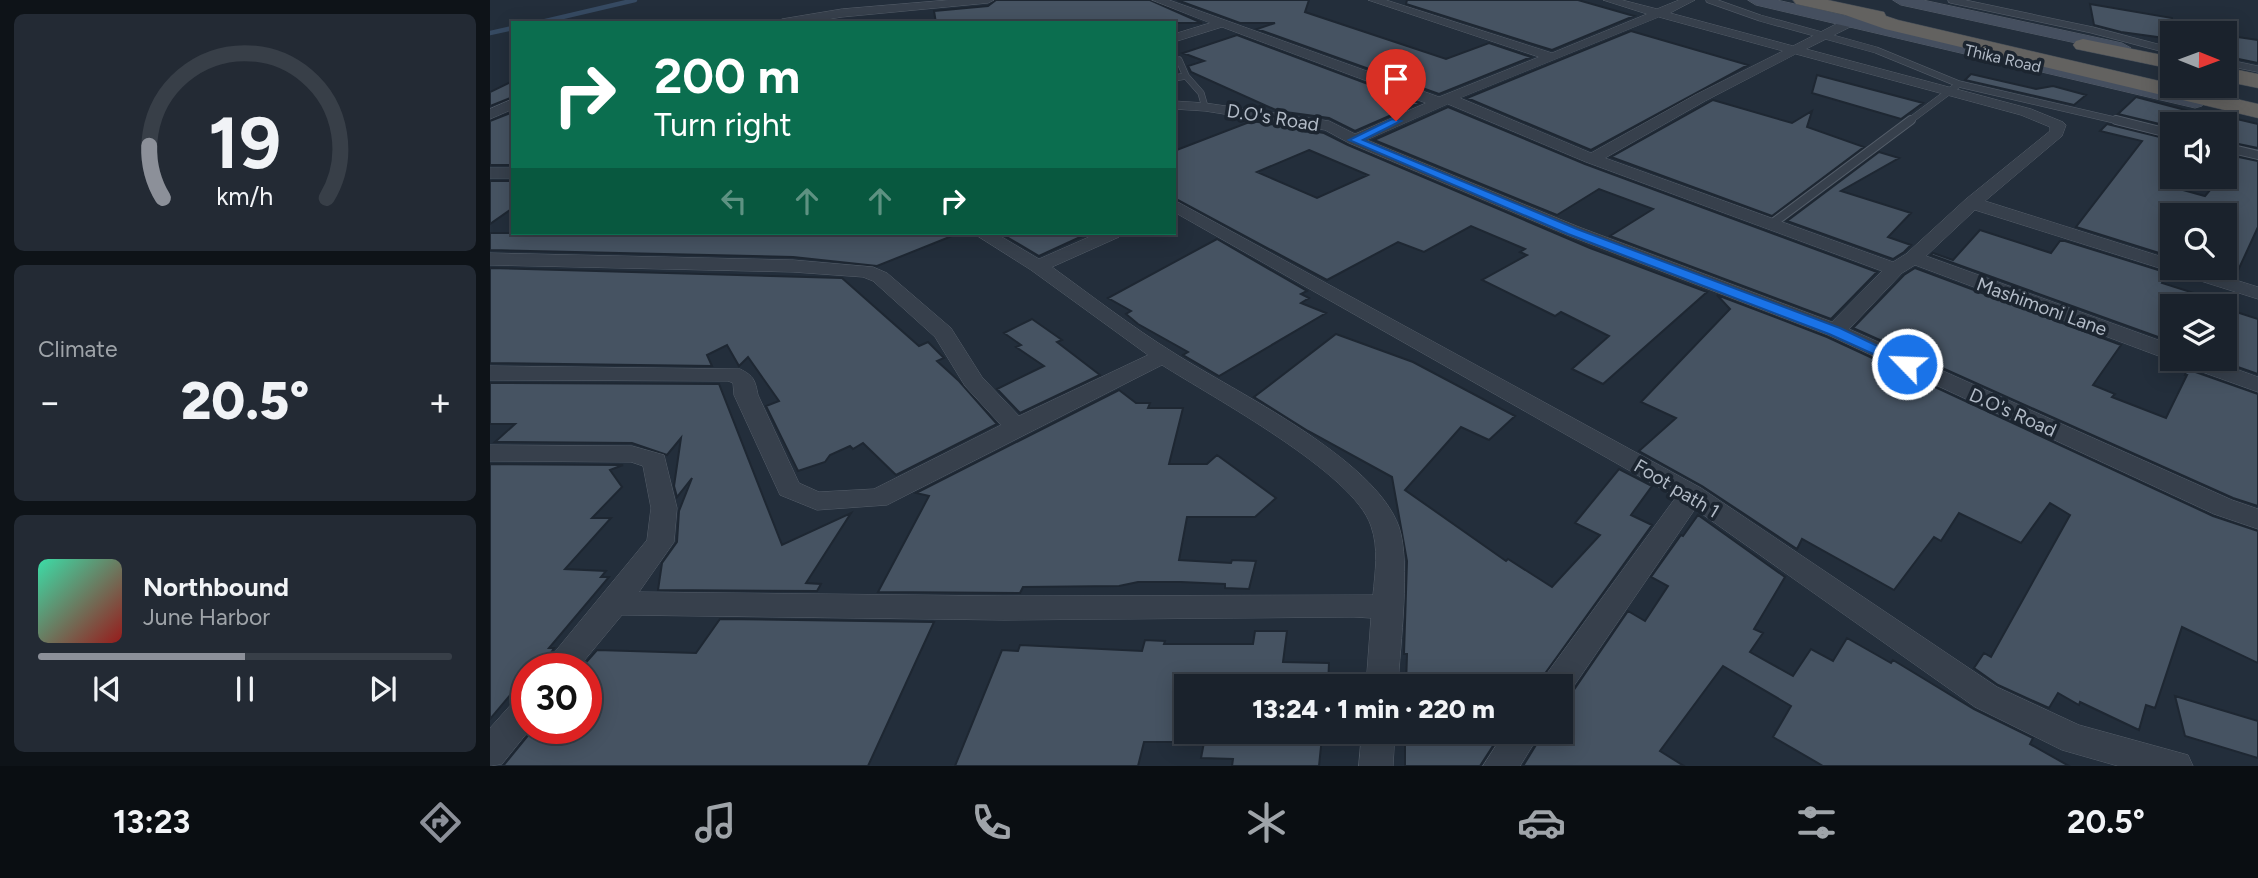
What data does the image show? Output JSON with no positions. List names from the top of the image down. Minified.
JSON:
{"streets":{"highway":["Thika Road"],"street":["D.O's Road","Mashimoni Lane","Foot path 1"]},"north":"right","page":{"turn":["200 m","Turn right"],"tile":"Climate","heat":["−","20.5°","+"],"song":["Northbound","June Harbor"],"limit":"30","trip":"13:24 · 1 min · 220 m","tabs":["13:23","20.5°"],"gauge":["19","km/h"]}}
